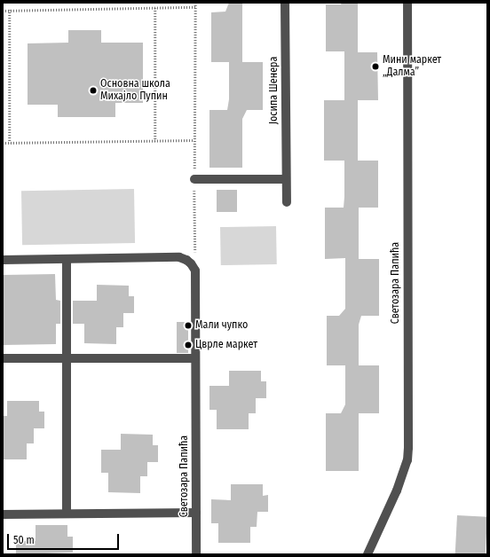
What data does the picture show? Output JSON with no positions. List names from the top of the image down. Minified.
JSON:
{"streets":{"street":["Јосипа Шенера","Светозара Папића"]},"places":["Мини маркет „Далма”","Основна школа Михајло Пупин","Мали чупко","Цврле маркет"],"scale_bar":"50 m"}
